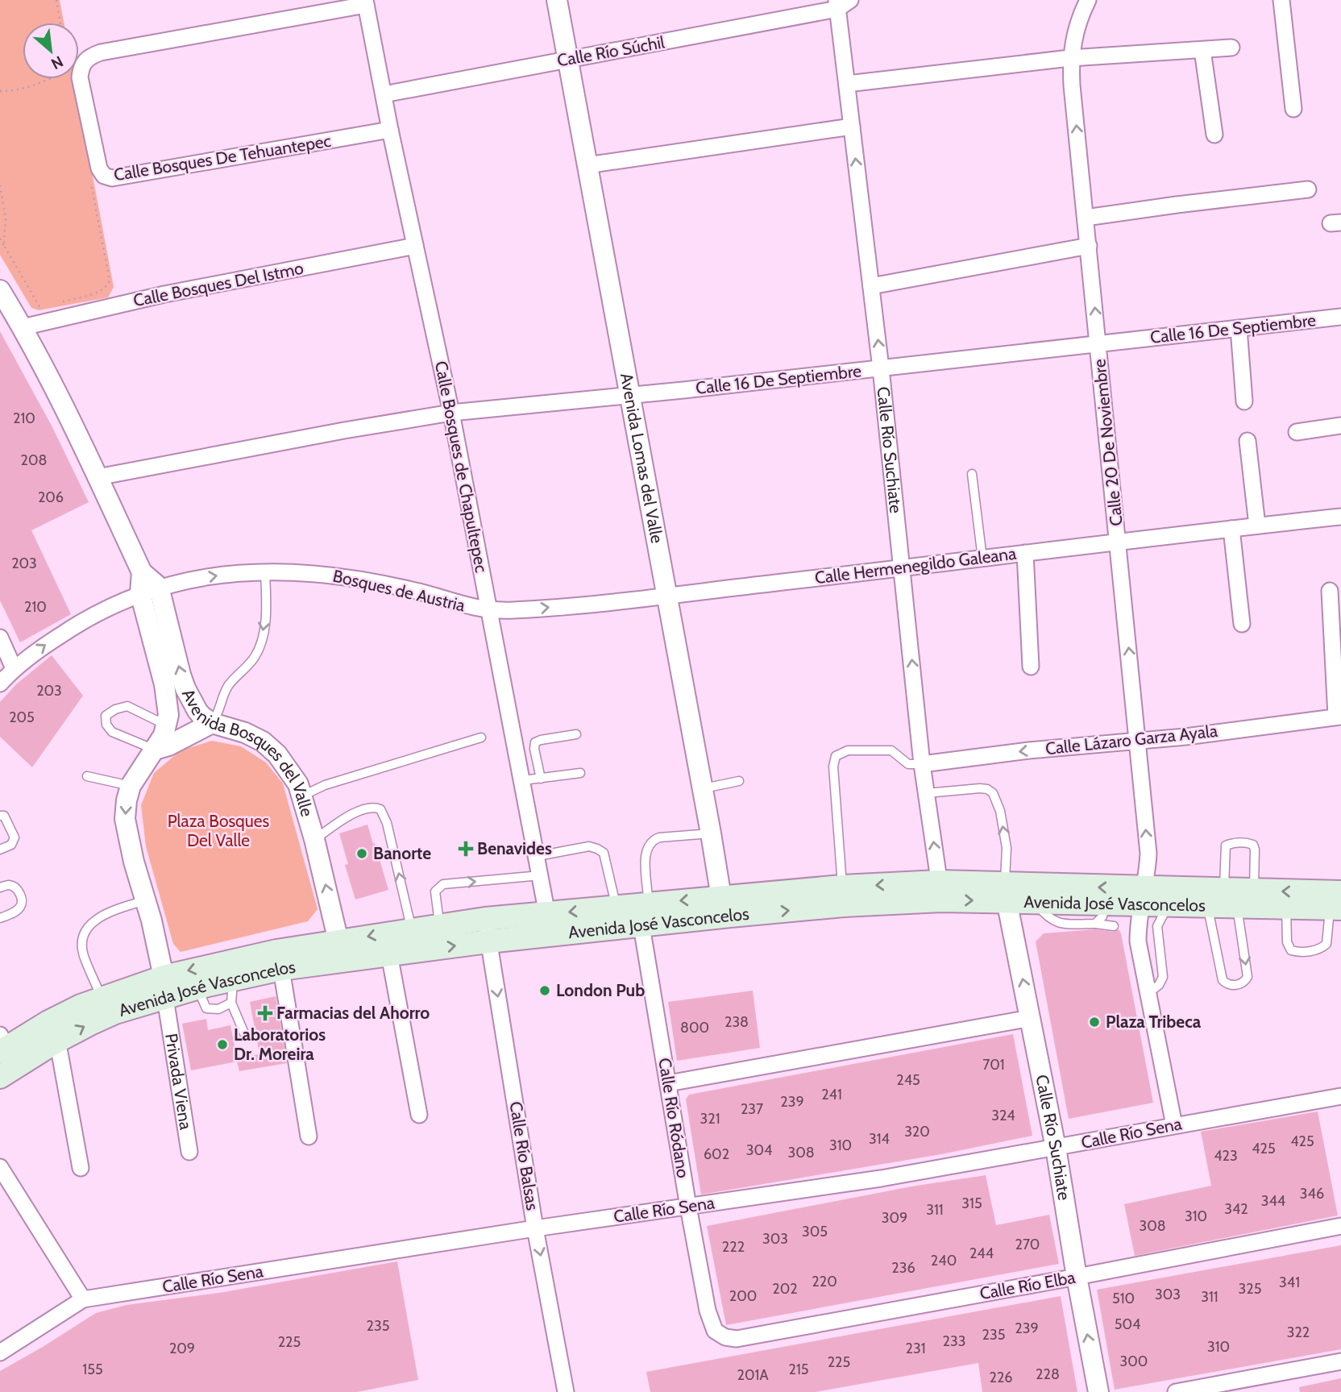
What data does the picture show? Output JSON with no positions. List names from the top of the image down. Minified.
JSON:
{"streets":{"main road":["Avenida José Vasconcelos"],"street":["Calle Río Súchil","Calle Bosques De Tehuantepec","Calle Bosques Del Istmo","Calle 16 De Septiembre","Calle 20 De Noviembre","Calle Río Suchiate","Avenida Lomas del Valle","Calle Bosques de Chapultepec","Calle Hermenegildo Galeana","Bosques de Austria","Calle Lázaro Garza Ayala","Avenida Bosques del Valle","Privada Viena","Calle Río Ródano","Calle Río Sena","Calle Río Balsas","Calle Río Elba"]},"crossings":[["Calle Río Súchil","Calle Río Suchiate"],["Calle Río Súchil","Avenida Lomas del Valle"],["Calle Río Súchil","Calle Bosques de Chapultepec"],["Calle Bosques De Tehuantepec","Calle Bosques de Chapultepec"],["Calle Bosques Del Istmo","Calle Bosques de Chapultepec"],["Calle 16 De Septiembre","Calle 20 De Noviembre"],["Calle 16 De Septiembre","Calle Río Suchiate"],["Calle 16 De Septiembre","Avenida Lomas del Valle"],["Calle 16 De Septiembre","Calle Bosques de Chapultepec"],["Calle 20 De Noviembre","Calle Hermenegildo Galeana"],["Calle 20 De Noviembre","Calle Lázaro Garza Ayala"],["Calle 20 De Noviembre","Avenida José Vasconcelos"],["Calle 20 De Noviembre","Calle Río Sena"],["Calle Río Suchiate","Calle Hermenegildo Galeana"],["Calle Río Suchiate","Calle Lázaro Garza Ayala"],["Calle Río Suchiate","Avenida José Vasconcelos"],["Calle Río Suchiate","Calle Río Sena"],["Calle Río Suchiate","Calle Río Elba"],["Avenida Lomas del Valle","Calle Hermenegildo Galeana"],["Avenida Lomas del Valle","Avenida José Vasconcelos"],["Calle Bosques de Chapultepec","Calle Hermenegildo Galeana"],["Calle Bosques de Chapultepec","Bosques de Austria"],["Calle Bosques de Chapultepec","Avenida José Vasconcelos"],["Calle Hermenegildo Galeana","Bosques de Austria"],["Bosques de Austria","Avenida Bosques del Valle"],["Avenida Bosques del Valle","Avenida José Vasconcelos"],["Avenida Bosques del Valle","Privada Viena"],["Avenida José Vasconcelos","Privada Viena"],["Avenida José Vasconcelos","Calle Río Ródano"],["Avenida José Vasconcelos","Calle Río Balsas"],["Calle Río Ródano","Calle Río Sena"],["Calle Río Ródano","Calle Río Elba"],["Calle Río Sena","Calle Río Balsas"]],"one_way":["Calle Río Suchiate","Bosques de Austria","Calle Lázaro Garza Ayala"],"parks":["Plaza Bosques Del Valle"],"places":{"health":["Benavides","Farmacias del Ahorro"],"other":["Banorte","London Pub","Plaza Tribeca","Laboratorios Dr. Moreira"]},"house_numbers":["210","208","206","203","210","203","205","238","800","701","245","241","239","237","324","321","320","314","425","310","425","304","308","602","423","346","344","315","342","311","310","309","308","305","303","270","222","244","240","236","220","341","202","325","303","200","311","510","504","235","239","322","235","233","225","310","209","231","300","225","155","215","228","201A","226"],"north":"bottom right"}
